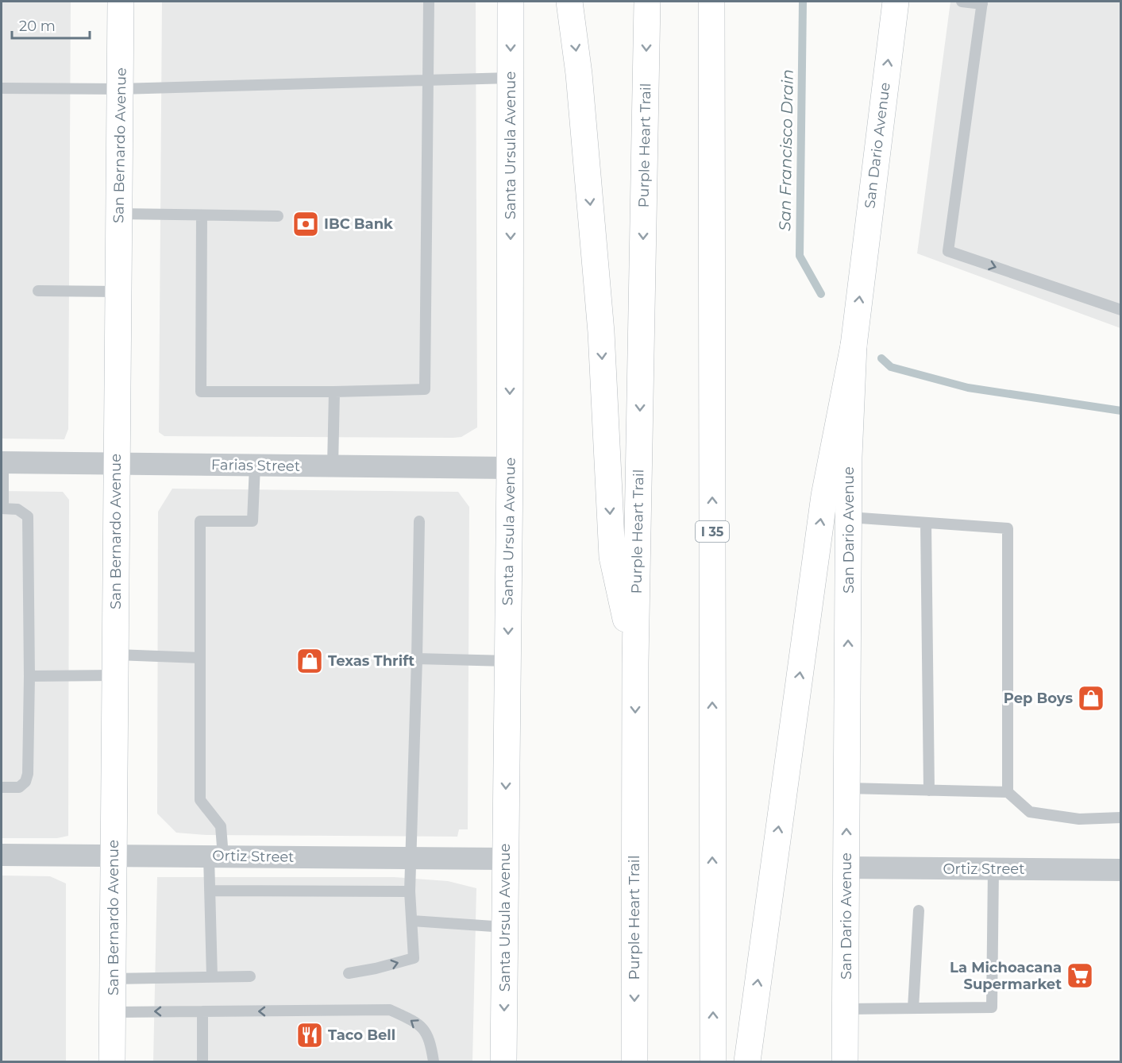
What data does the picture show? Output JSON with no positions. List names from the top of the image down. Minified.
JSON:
{"streets":{"main road":["San Bernardo Avenue","Santa Ursula Avenue","Purple Heart Trail","San Dario Avenue","I 35"],"street":["Farias Street","Ortiz Street"]},"crossings":[["San Bernardo Avenue","Farias Street"],["San Bernardo Avenue","Ortiz Street"],["Santa Ursula Avenue","Farias Street"],["Santa Ursula Avenue","Ortiz Street"],["San Dario Avenue","Ortiz Street"]],"water":["San Francisco Drain"],"places":{"bank":["IBC Bank"],"shop":["Texas Thrift","Pep Boys"],"supermarket":["La Michoacana Supermarket"],"restaurant":["Taco Bell"]},"scale_bar":"20 m"}
